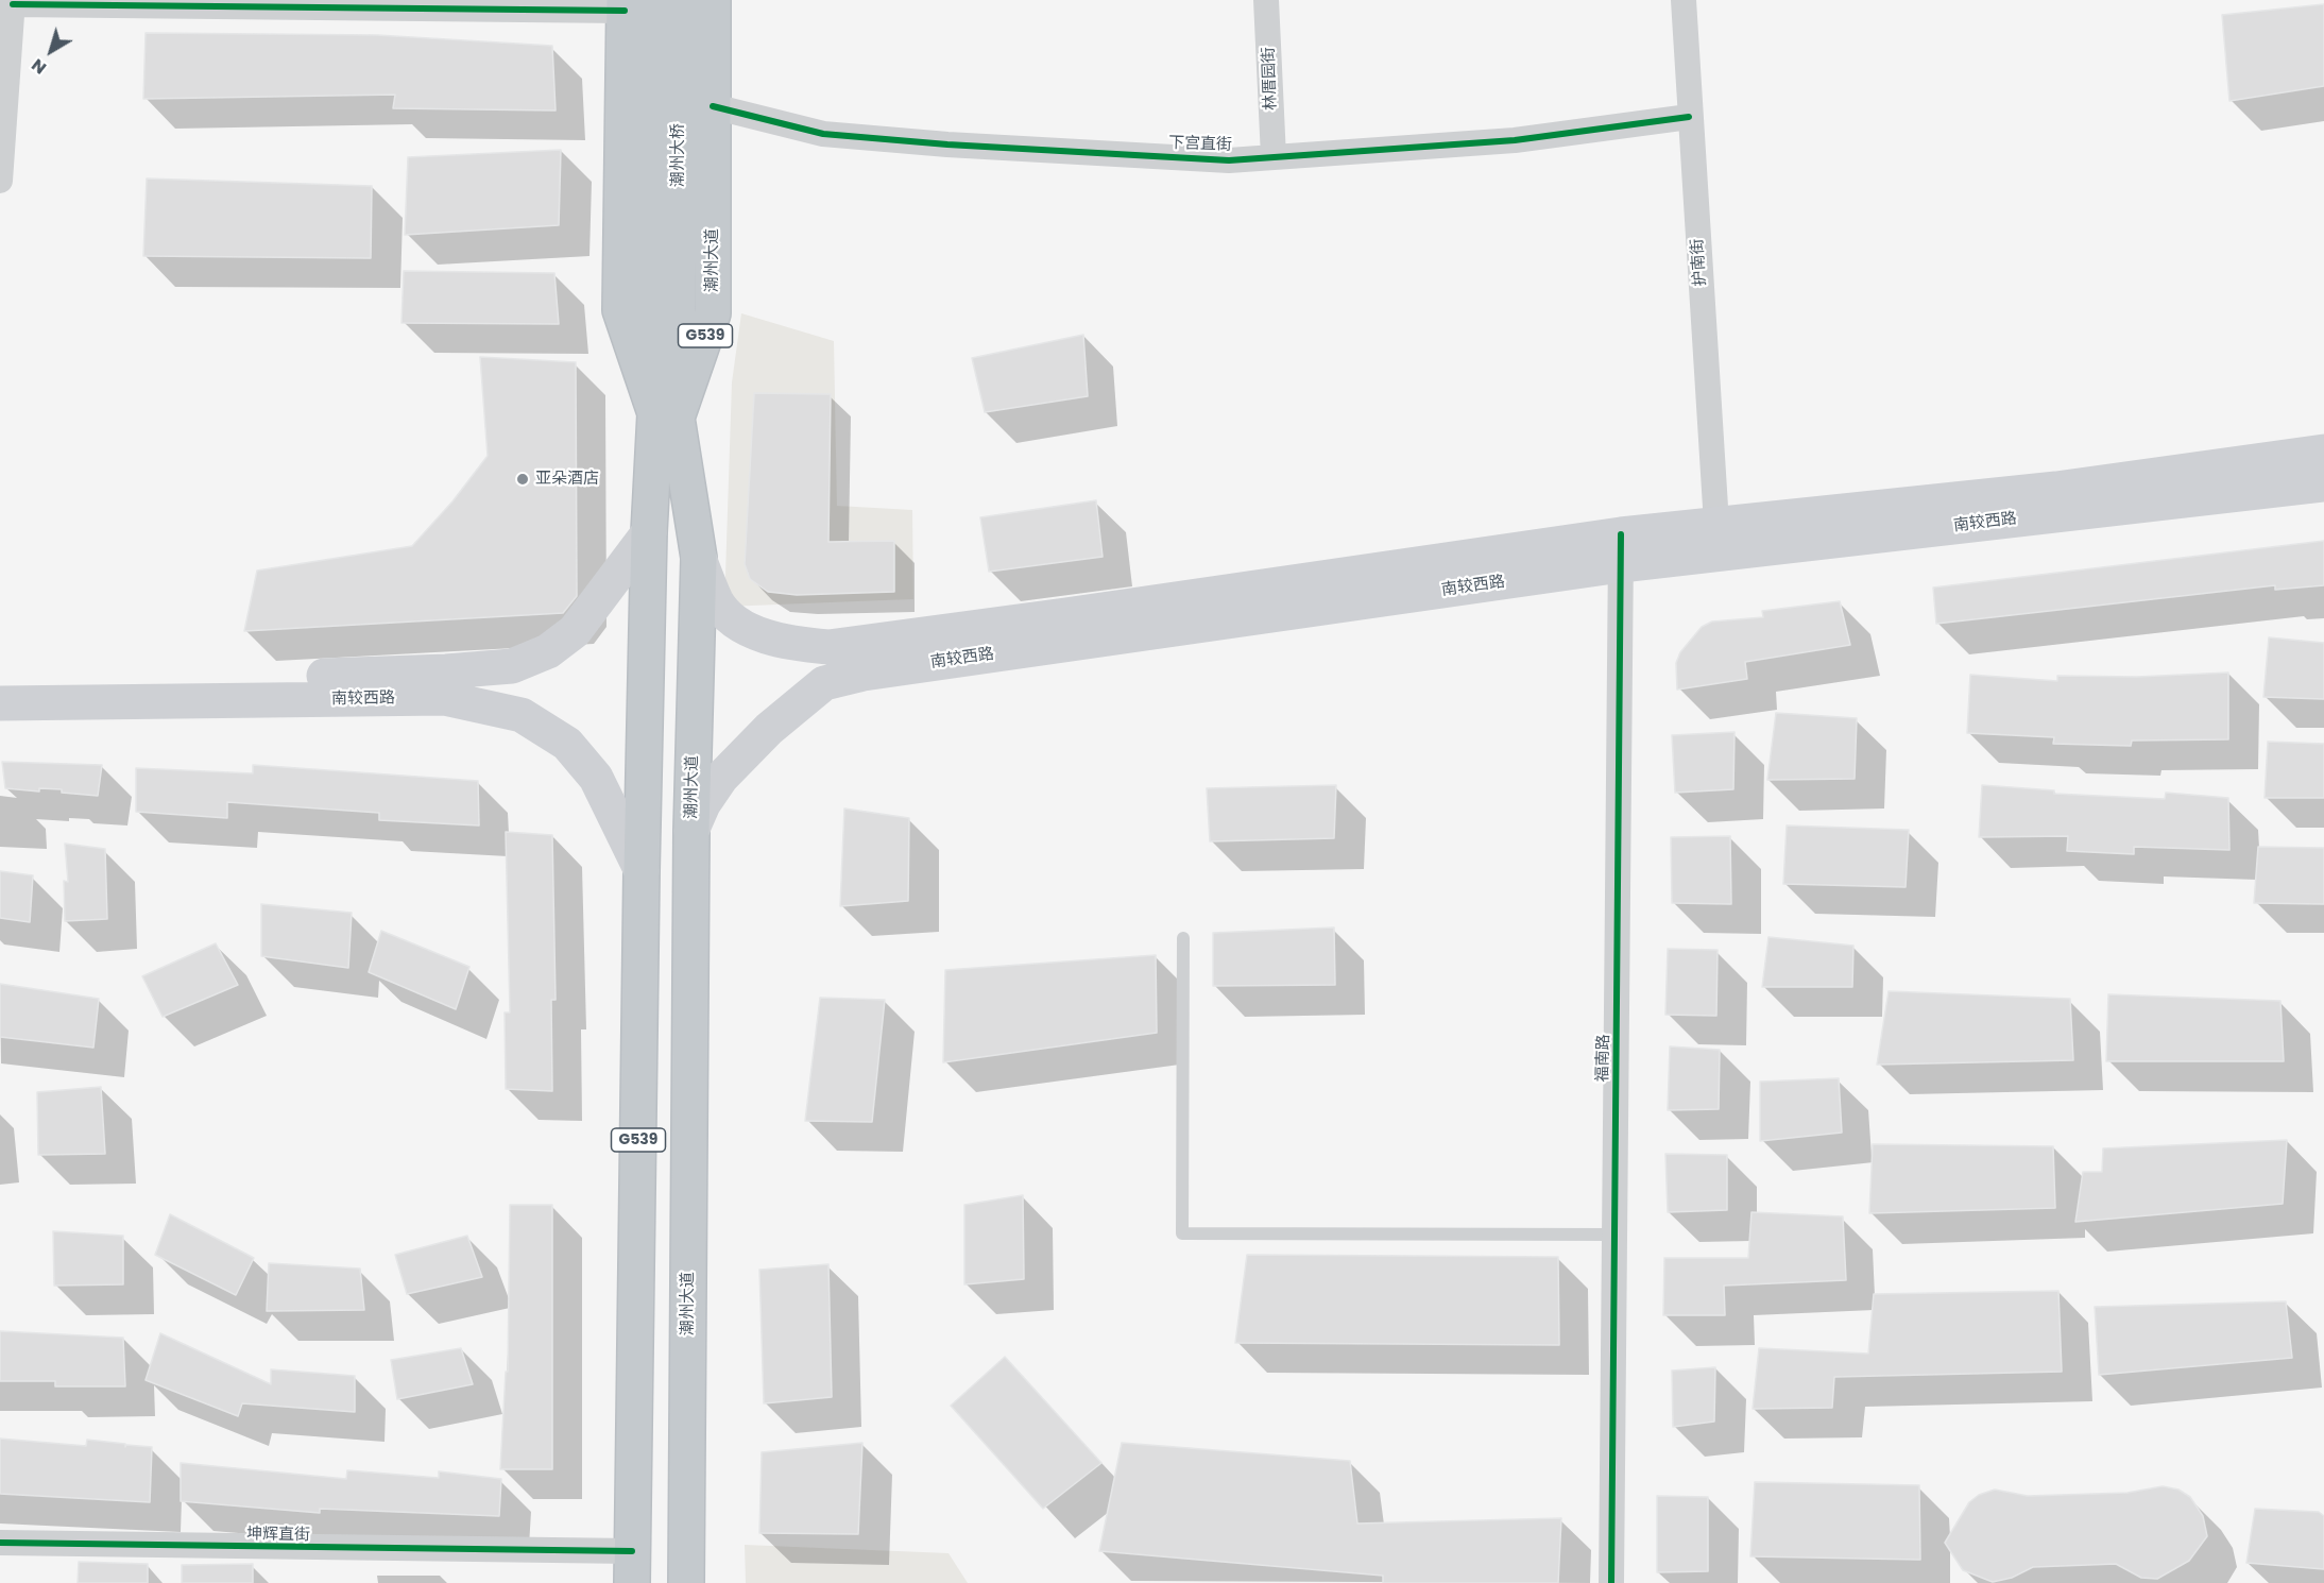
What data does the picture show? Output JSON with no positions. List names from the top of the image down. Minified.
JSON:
{"streets":{"highway":["潮州大桥","潮州大道","G539"],"main road":["南较西路"],"street":["林厝园街","下宫直街","护南街","福南路","坤辉直街"]},"crossings":[["林厝园街","下宫直街"],["下宫直街","潮州大道"],["下宫直街","护南街"],["潮州大桥","潮州大道"],["潮州大道","南较西路"],["潮州大道","坤辉直街"],["护南街","南较西路"],["南较西路","福南路"]],"places":["亚朵酒店"],"north":"bottom left"}
